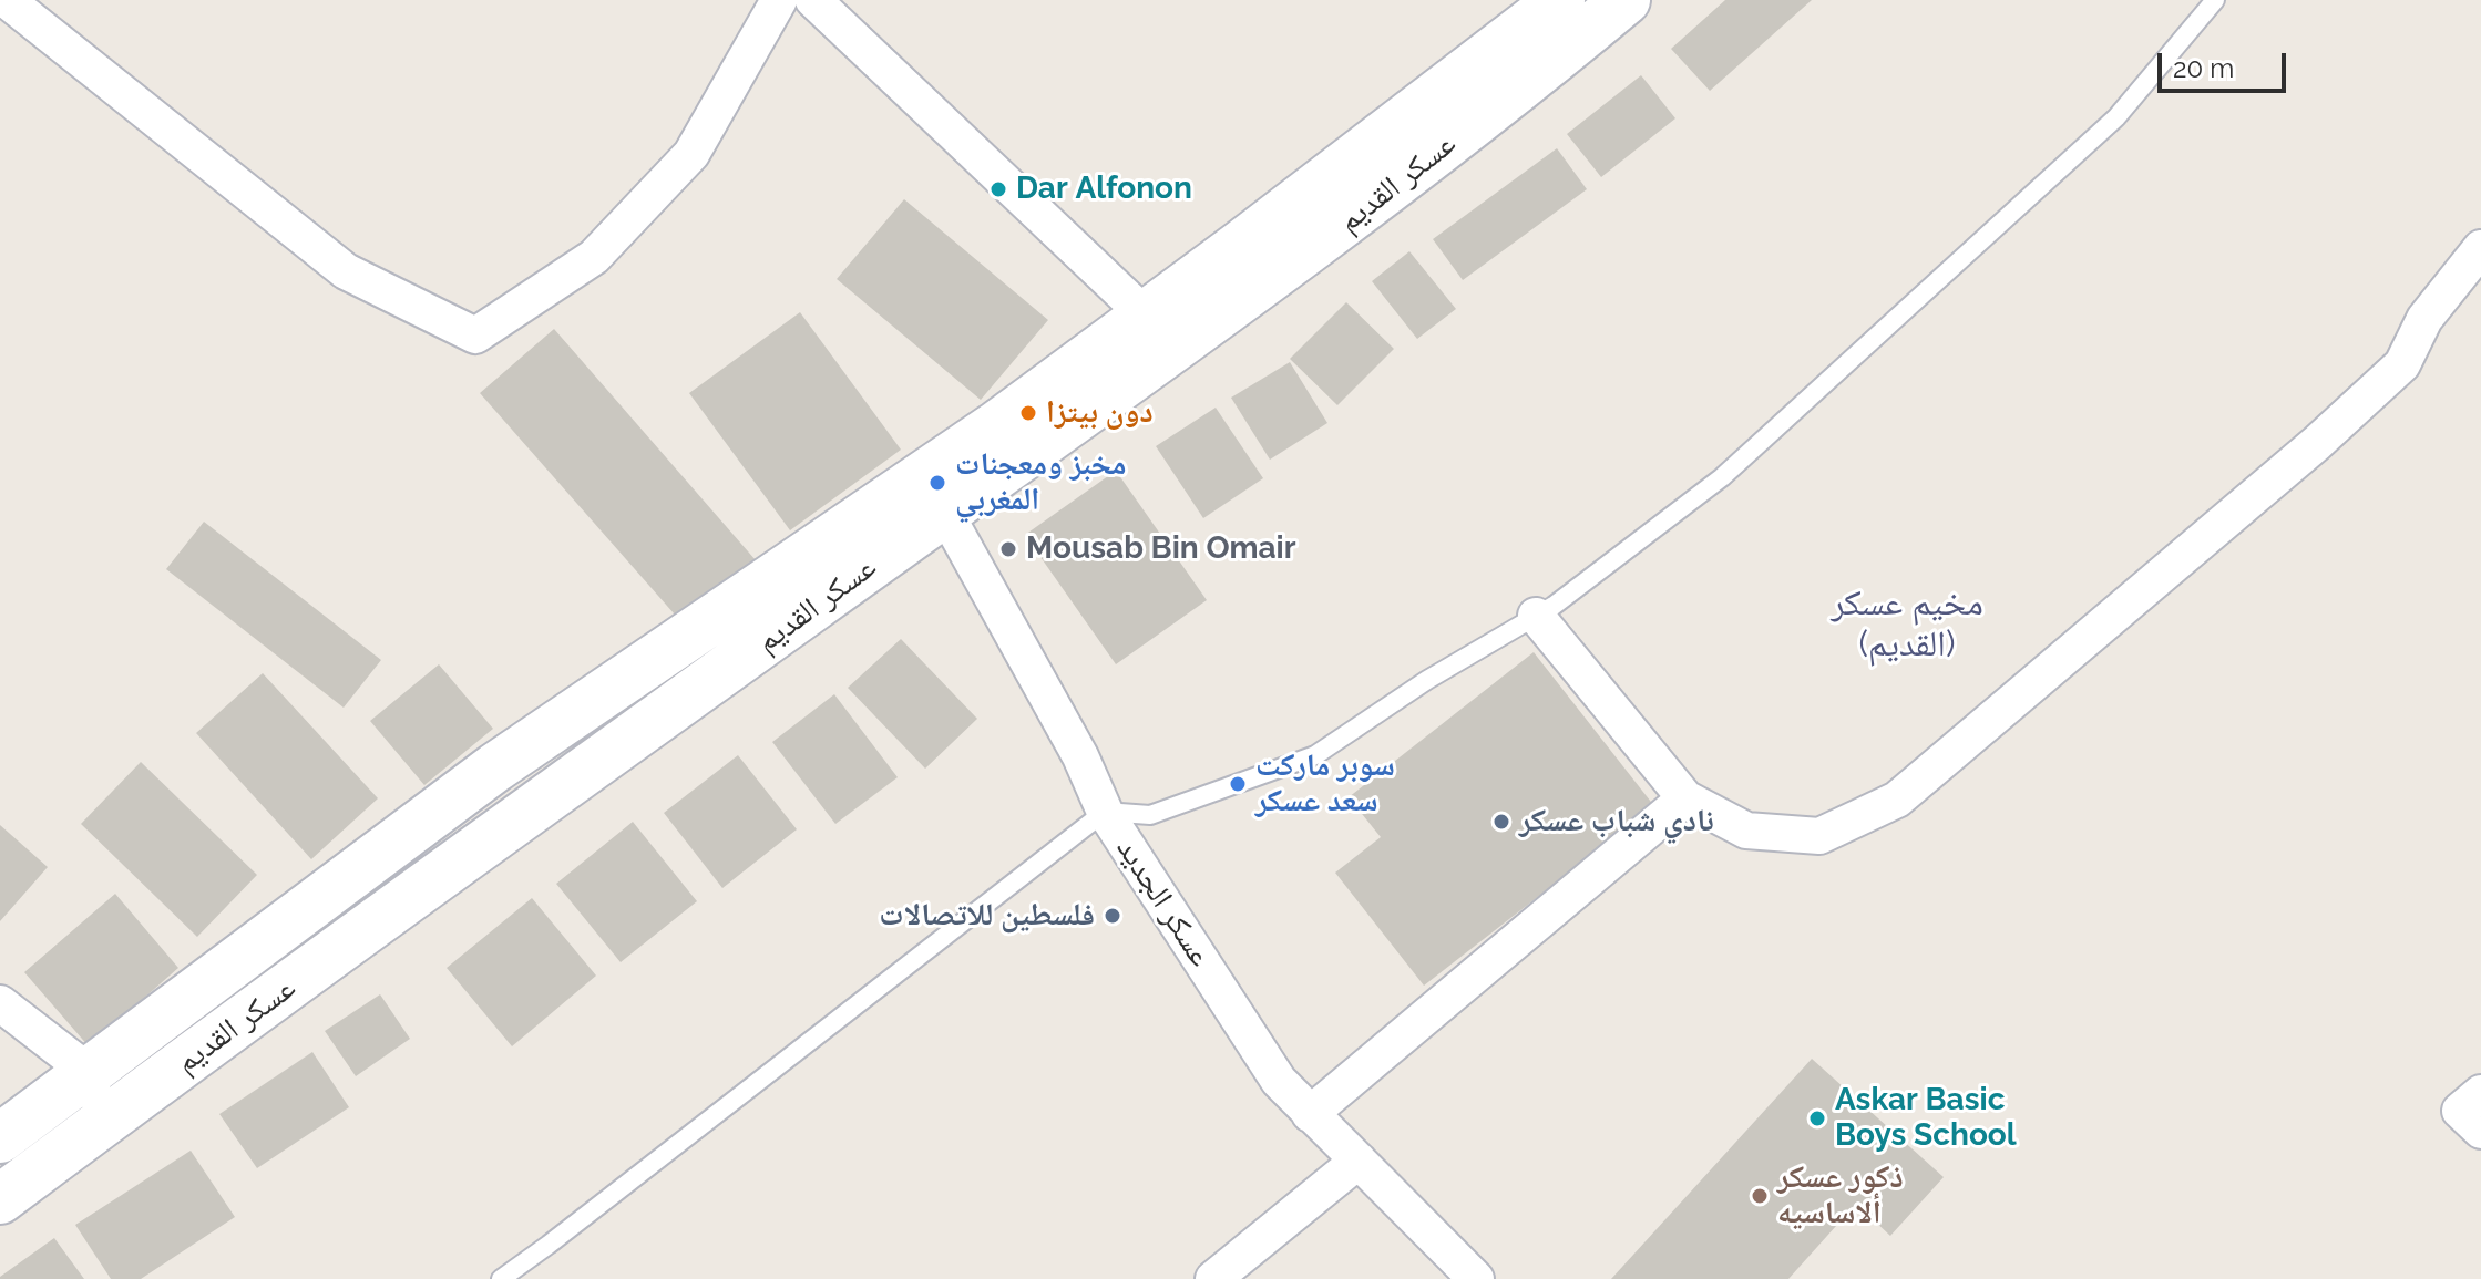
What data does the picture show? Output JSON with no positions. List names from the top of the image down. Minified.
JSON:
{"streets":{"street":["عسكر القديم","عسكر الجديد"]},"crossings":[["عسكر القديم","عسكر الجديد"]],"districts":["مخيم عسكر (القديم)"],"places":["Dar Alfonon","دون بيتزا","مخبز ومعجنات المغربي","Mousab Bin Omair","سوبر ماركت سعد عسكر","نادي شباب عسكر","فلسطين للاتصالات","Askar Basic Boys School","ذكور عسكر ألاساسيه"],"scale_bar":"20 m"}
